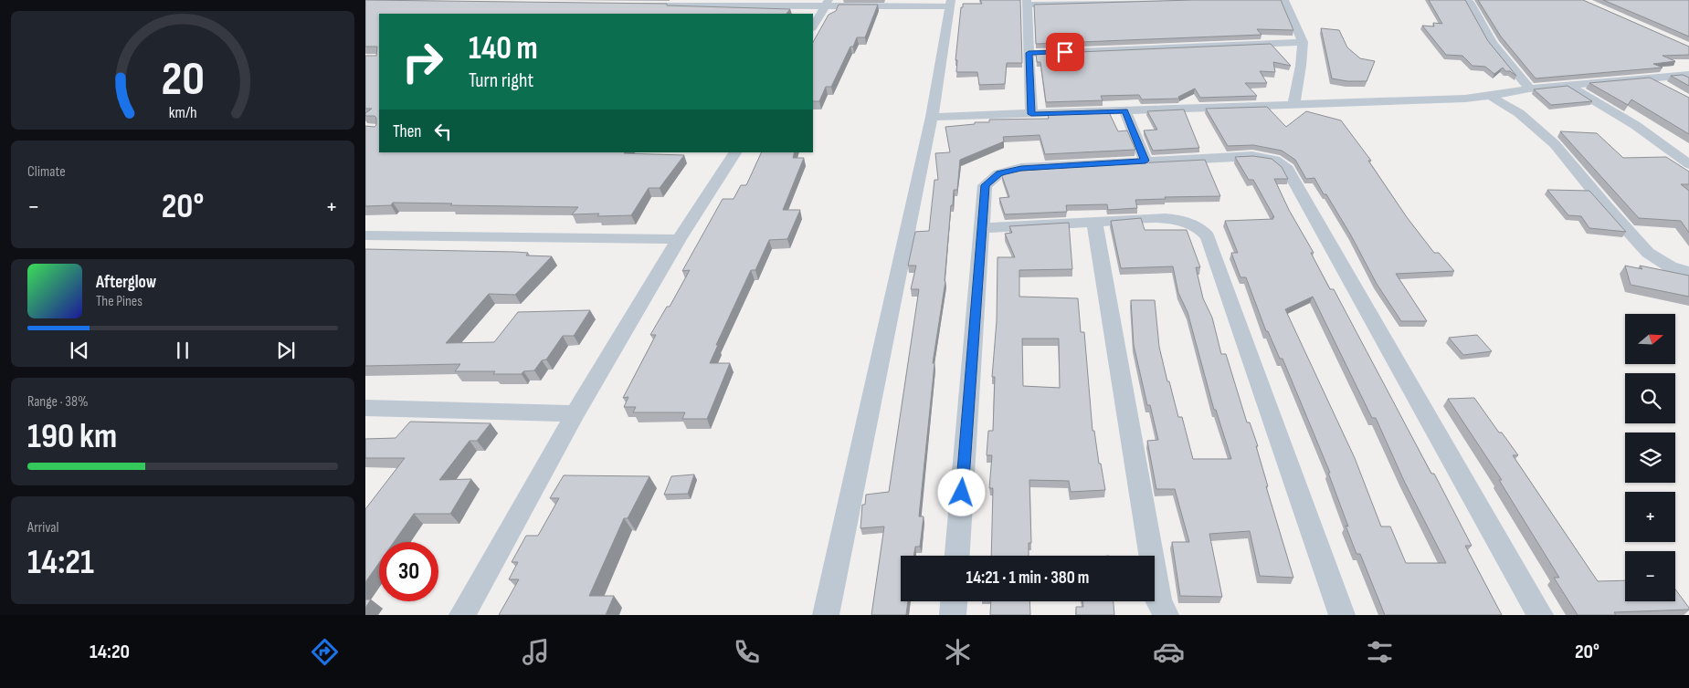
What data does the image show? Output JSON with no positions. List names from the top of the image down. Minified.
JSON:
{"north":"right","page":{"turn":["140 m","Turn right"],"then":"Then","tile":["Climate",["Range · 38%","190 km"],["Arrival","14:21"]],"heat":["−","20°","+"],"song":["Afterglow","The Pines"],"map_buttons":["+","−"],"limit":"30","trip":"14:21 · 1 min · 380 m","tabs":["14:20","20°"],"gauge":["20","km/h"]}}
